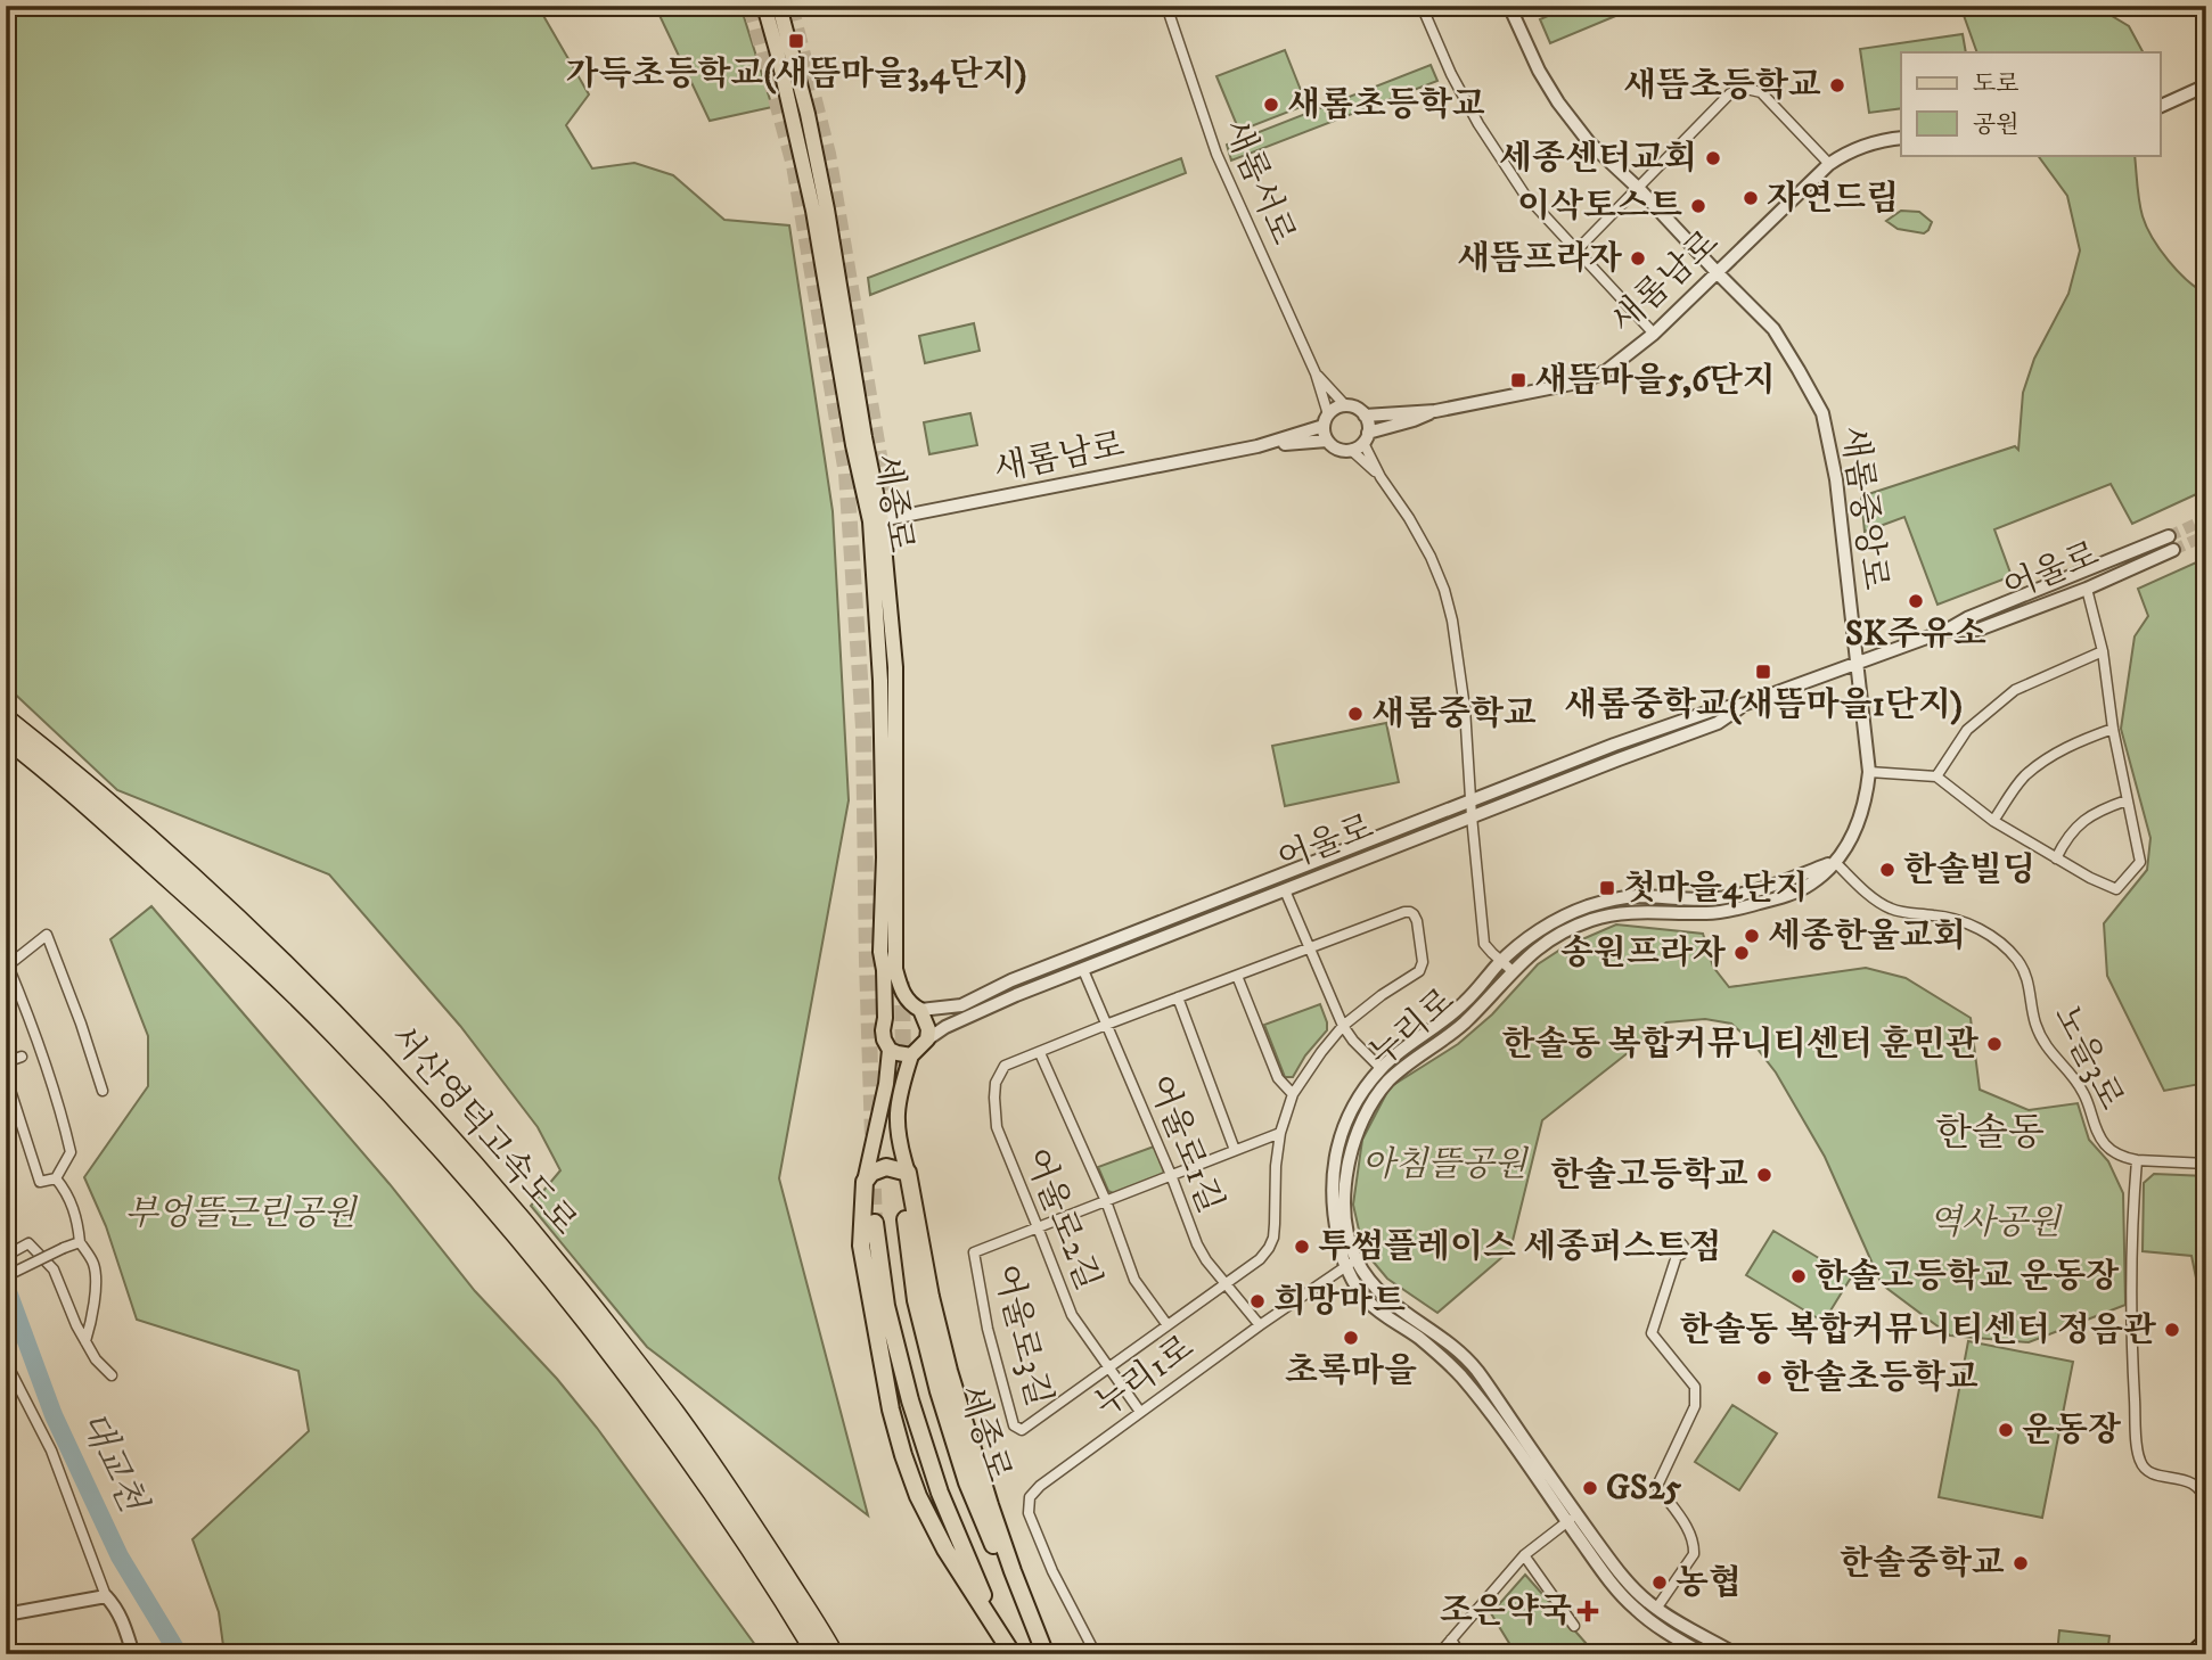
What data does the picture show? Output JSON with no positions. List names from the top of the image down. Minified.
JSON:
{"streets":{"highway":["세종로","서산영덕고속도로"],"street":["새롬서로","새롬남로","새롬중앙로","어울로","누리로","노을3로","어울로1길","어울로2길","어울로3길","누리1로"]},"crossings":[["새롬남로","세종로"],["새롬남로","새롬중앙로"],["세종로","어울로"],["새롬중앙로","어울로"],["새롬중앙로","누리로"],["어울로","누리로"],["어울로","어울로1길"],["누리로","노을3로"],["누리로","누리1로"],["어울로1길","어울로2길"],["어울로1길","어울로3길"],["어울로1길","누리1로"],["어울로2길","어울로3길"],["어울로2길","누리1로"]],"districts":["한솔동"],"water":["대교천"],"parks":["아침뜰공원","부엉뜰근린공원","역사공원"],"places":{"transit":["가득초등학교(새뜸마을3,4단지)","새뜸마을5,6단지","새롬중학교(새뜸마을1단지)","첫마을4단지"],"other":["새뜸초등학교","새롬초등학교","세종센터교회","자연드림","이삭토스트","새뜸프라자","SK주유소","새롬중학교","한솔빌딩","세종한울교회","송원프라자","한솔동 복합커뮤니티센터 훈민관","한솔고등학교","투썸플레이스 세종퍼스트점","한솔고등학교 운동장","희망마트","한솔동 복합커뮤니티센터 정음관","초록마을","한솔초등학교","운동장","GS25","한솔중학교","농협"],"health":["조은약국"]},"legend":["도로","공원"]}
